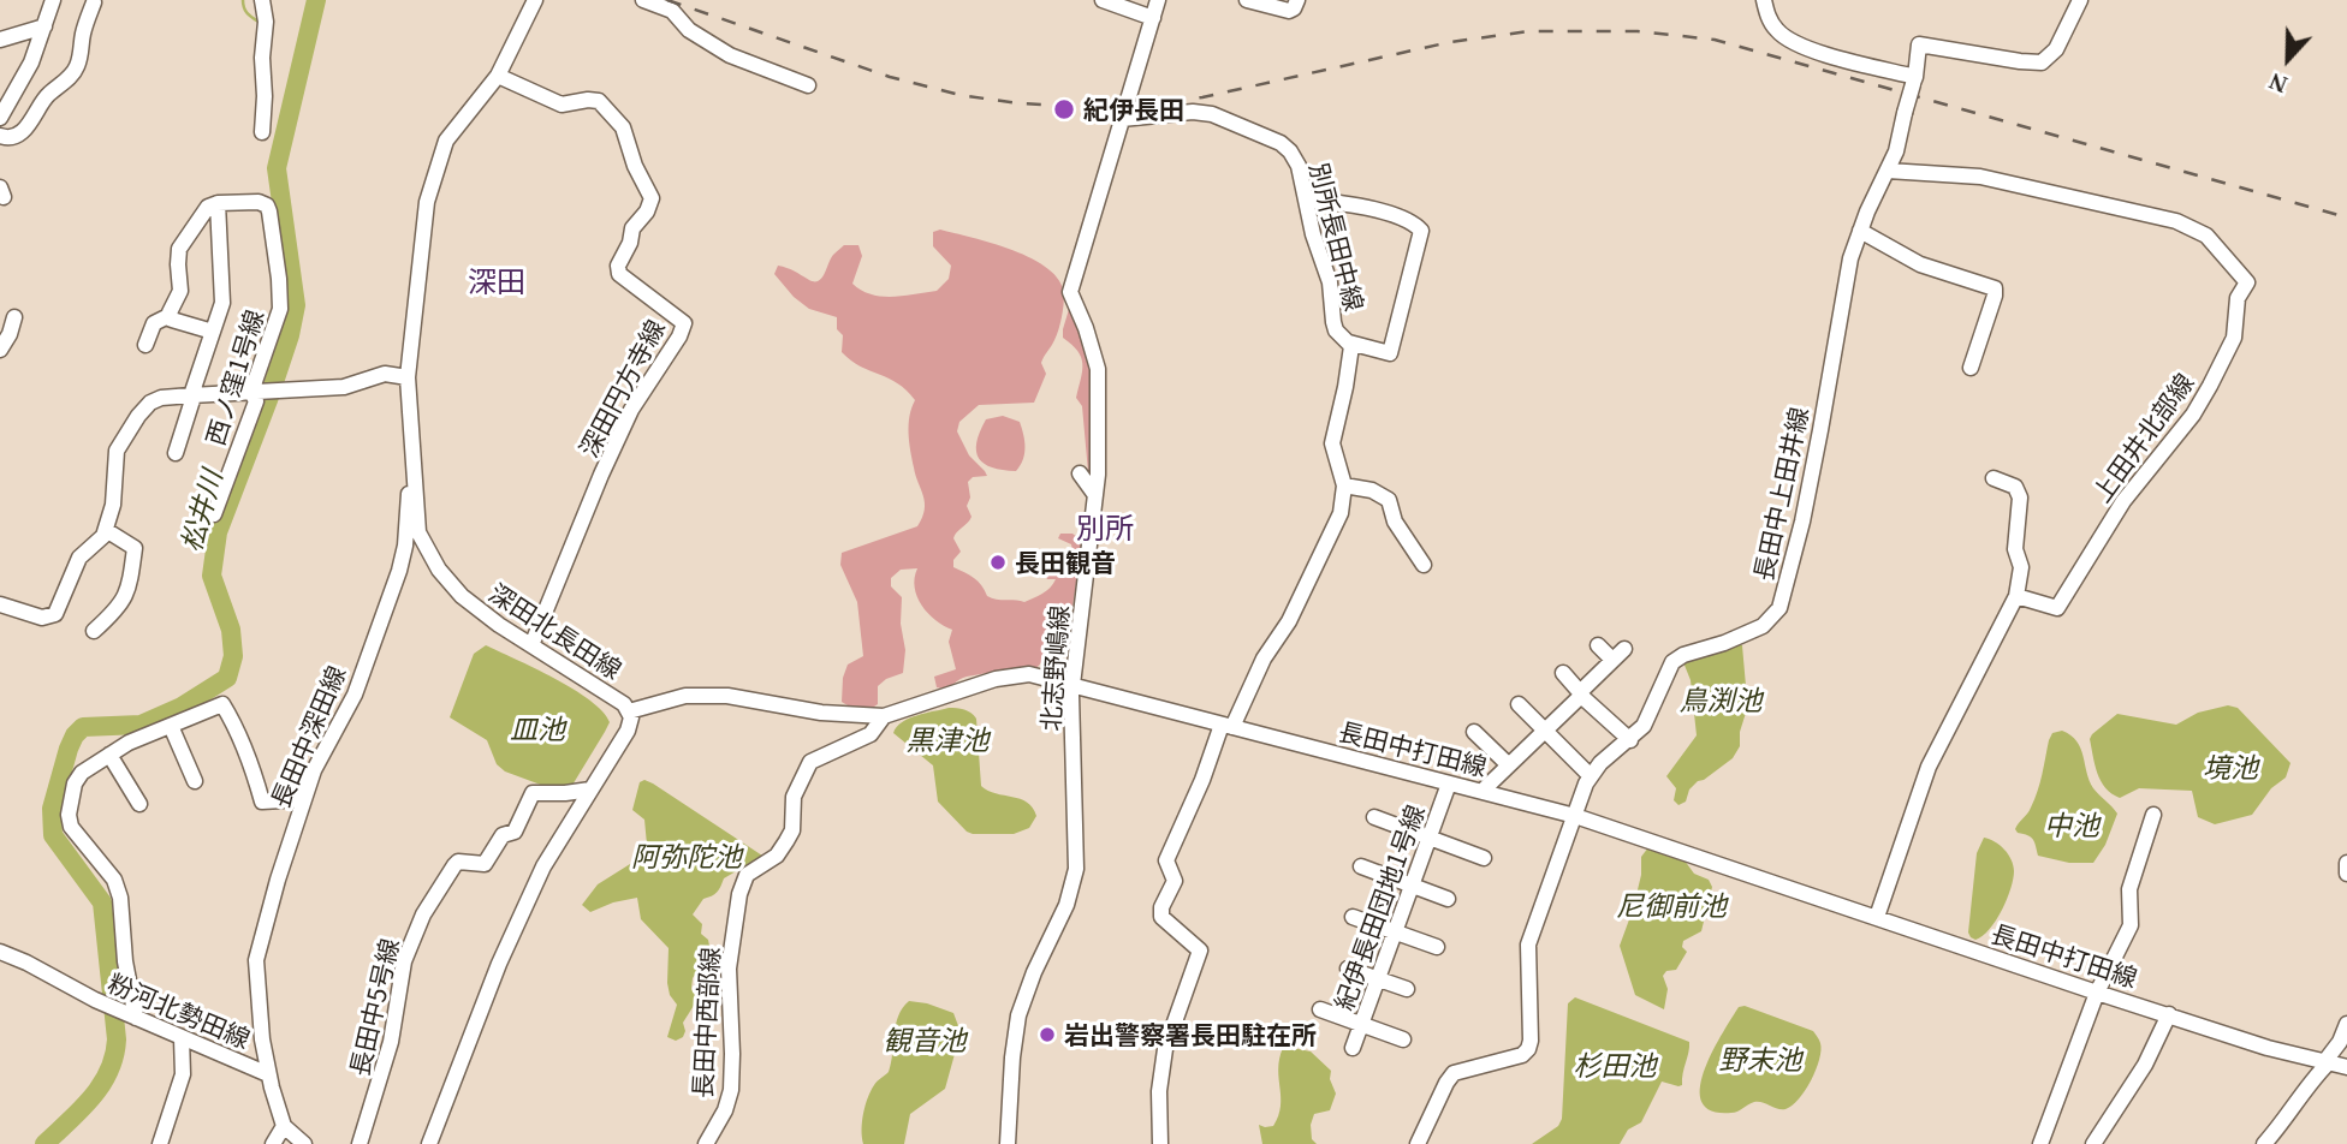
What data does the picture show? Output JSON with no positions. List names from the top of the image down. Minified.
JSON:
{"streets":{"street":["別所長田中線","西ノ窪1号線","深田円方寺線","上田井北部線","長田中上田井線","深田北長田線","北志野嶋線","長田中深田線","長田中打田線","紀伊長田団地1号線","長田中5号線","粉河北勢田線","長田中西部線"]},"crossings":[["別所長田中線","北志野嶋線"],["別所長田中線","長田中打田線"],["深田円方寺線","深田北長田線"],["上田井北部線","長田中上田井線"],["長田中上田井線","長田中打田線"],["深田北長田線","長田中深田線"],["深田北長田線","長田中打田線"],["深田北長田線","長田中5号線"],["北志野嶋線","長田中打田線"],["長田中深田線","粉河北勢田線"],["長田中打田線","紀伊長田団地1号線"],["長田中打田線","長田中西部線"]],"districts":["深田","別所"],"water":["松井川","鳥渕池","皿池","黒津池","境池","中池","阿弥陀池","尼御前池","観音池","野末池","杉田池"],"places":["紀伊長田","長田観音","岩出警察署長田駐在所"],"north":"bottom"}
